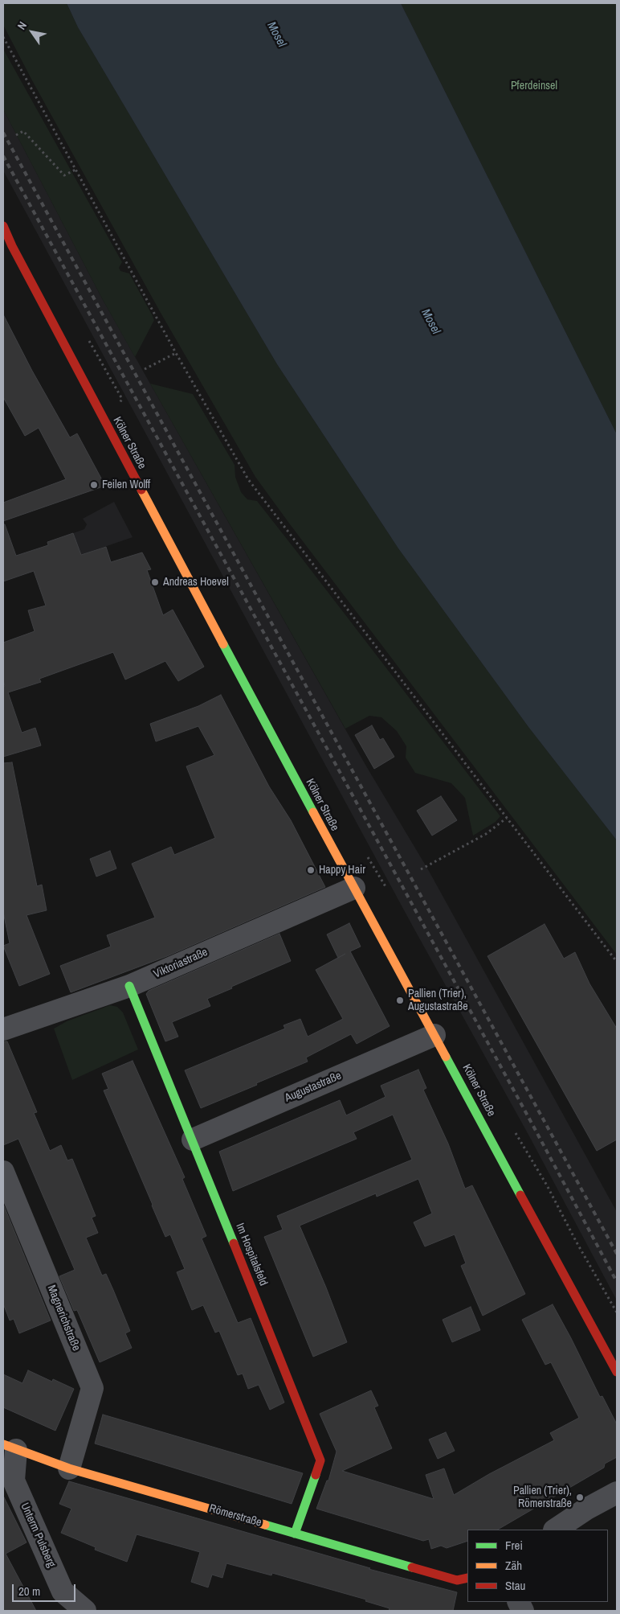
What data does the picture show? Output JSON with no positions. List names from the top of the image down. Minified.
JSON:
{"streets":{"main road":["Kölner Straße","Im Hospitalsfeld","Römerstraße"],"street":["Viktoriastraße","Augustastraße","Magnerichstraße","Unterm Pulsberg"]},"crossings":[["Kölner Straße","Viktoriastraße"],["Kölner Straße","Augustastraße"],["Viktoriastraße","Im Hospitalsfeld"],["Augustastraße","Im Hospitalsfeld"],["Im Hospitalsfeld","Römerstraße"],["Magnerichstraße","Römerstraße"],["Römerstraße","Unterm Pulsberg"]],"water":["Mosel"],"parks":["Pferdeinsel"],"places":["Feilen Wolff","Andreas Hoevel","Happy Hair","Pallien (Trier), Augustastraße","Pallien (Trier), Römerstraße"],"legend":["Frei","Zäh","Stau"],"scale_bar":"20 m","north":"top left"}
